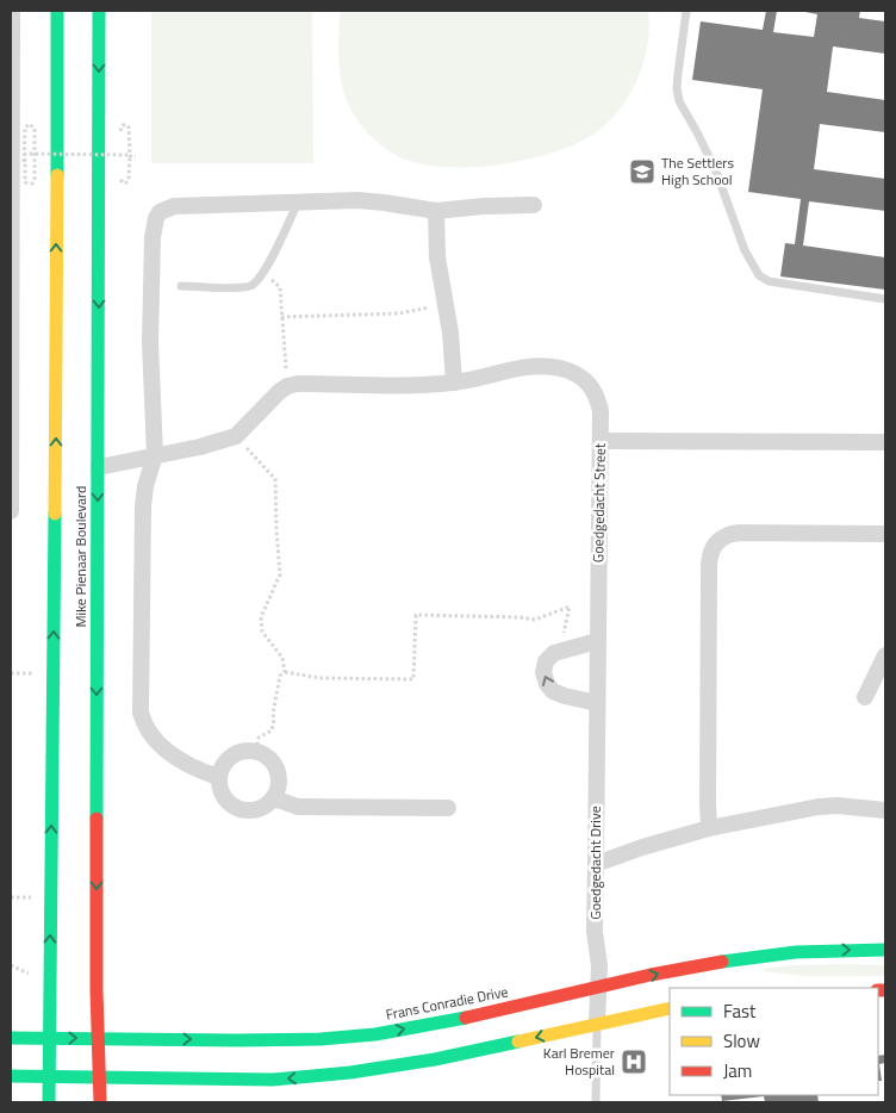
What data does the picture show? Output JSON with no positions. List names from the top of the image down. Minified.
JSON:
{"streets":{"main road":["Mike Pienaar Boulevard","Frans Conradie Drive"],"street":["Goedgedacht Street","Goedgedacht Drive"]},"crossings":[["Goedgedacht Street","Goedgedacht Drive"],["Mike Pienaar Boulevard","Frans Conradie Drive"],["Goedgedacht Drive","Frans Conradie Drive"]],"places":{"school or university":["The Settlers High School"],"hospital":["Karl Bremer Hospital"]},"legend":["Fast","Slow","Jam"]}
